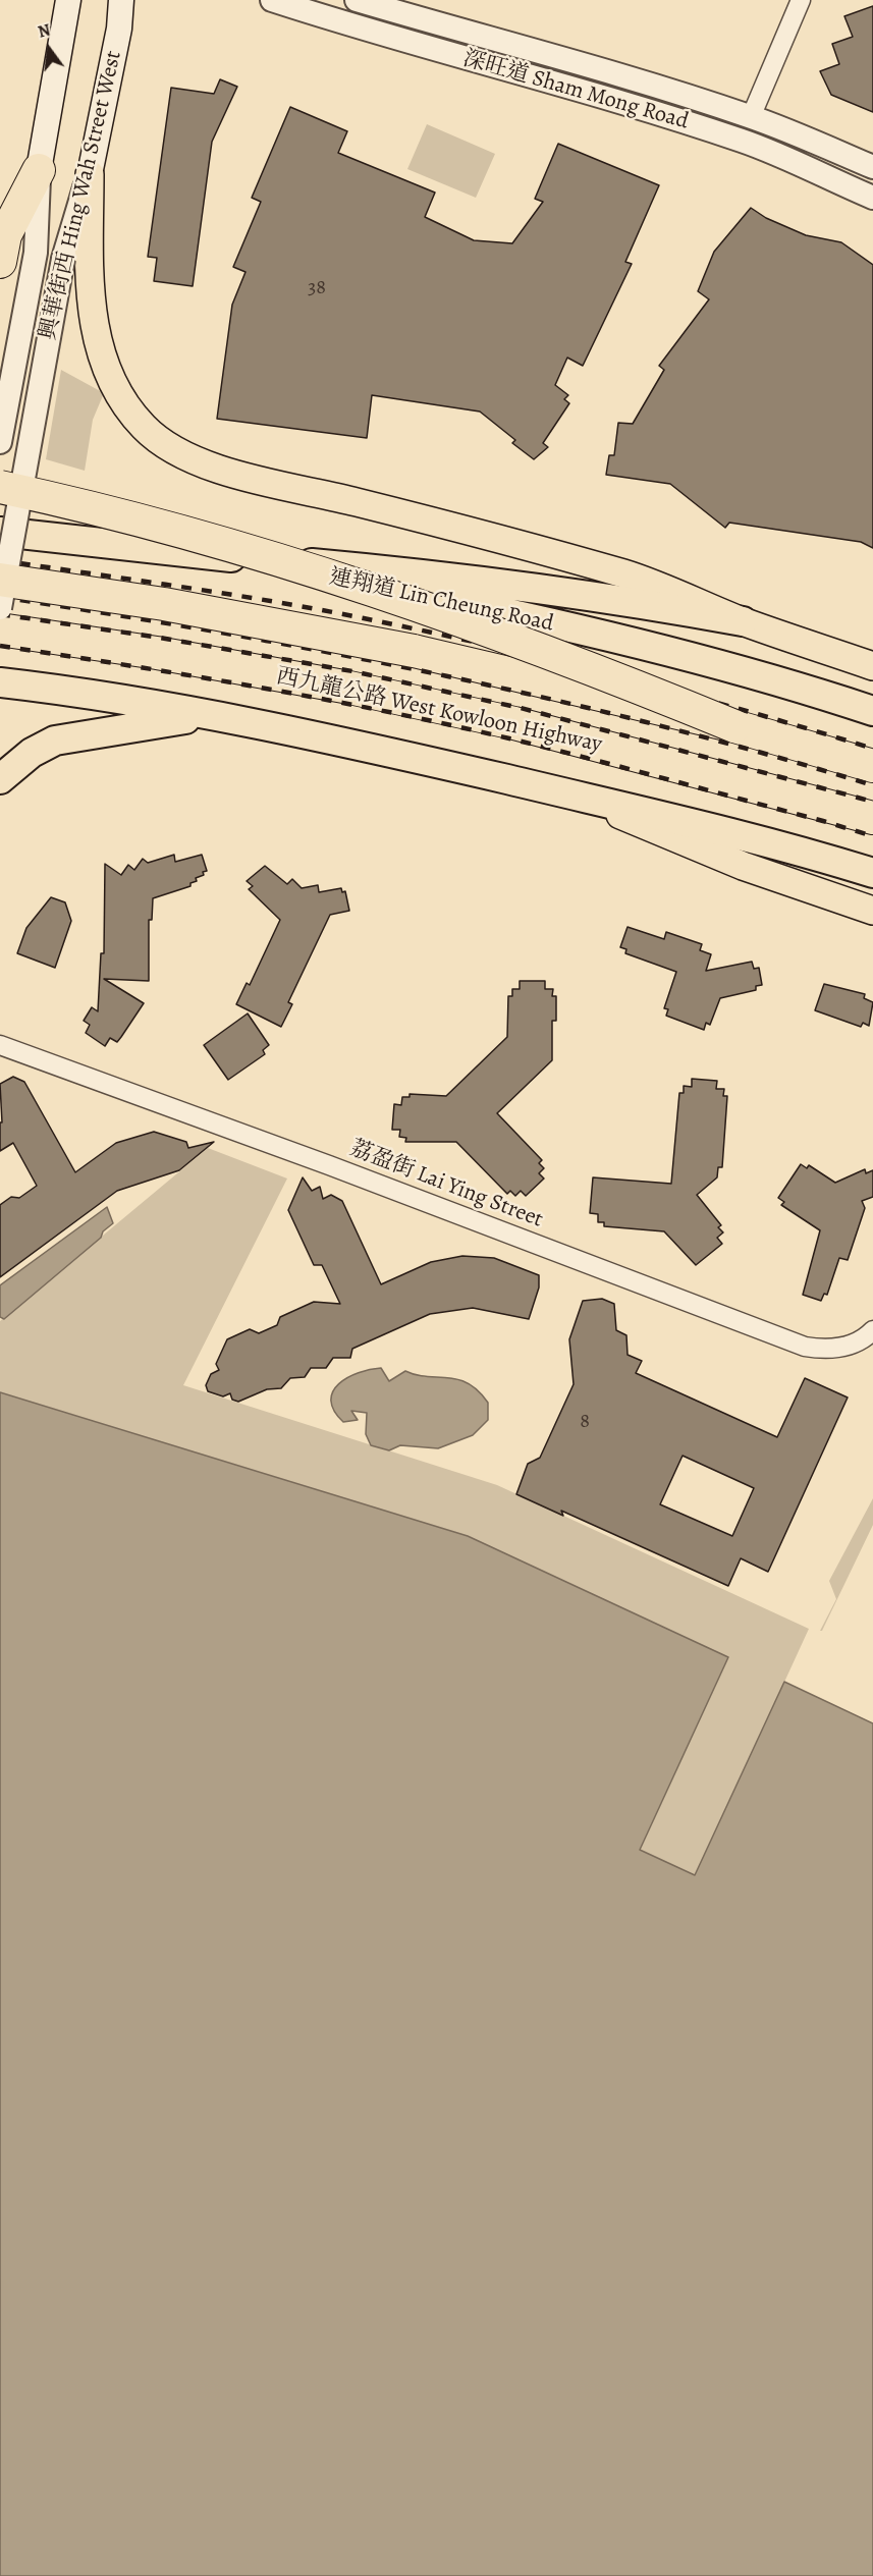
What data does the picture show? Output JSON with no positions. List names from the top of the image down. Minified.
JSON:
{"streets":{"highway":["連翔道 Lin Cheung Road","西九龍公路 West Kowloon Highway"],"main road":["興華街西 Hing Wah Street West"],"street":["深旺道 Sham Mong Road","荔盈街 Lai Ying Street"]},"house_numbers":["38","8"],"north":"top"}
